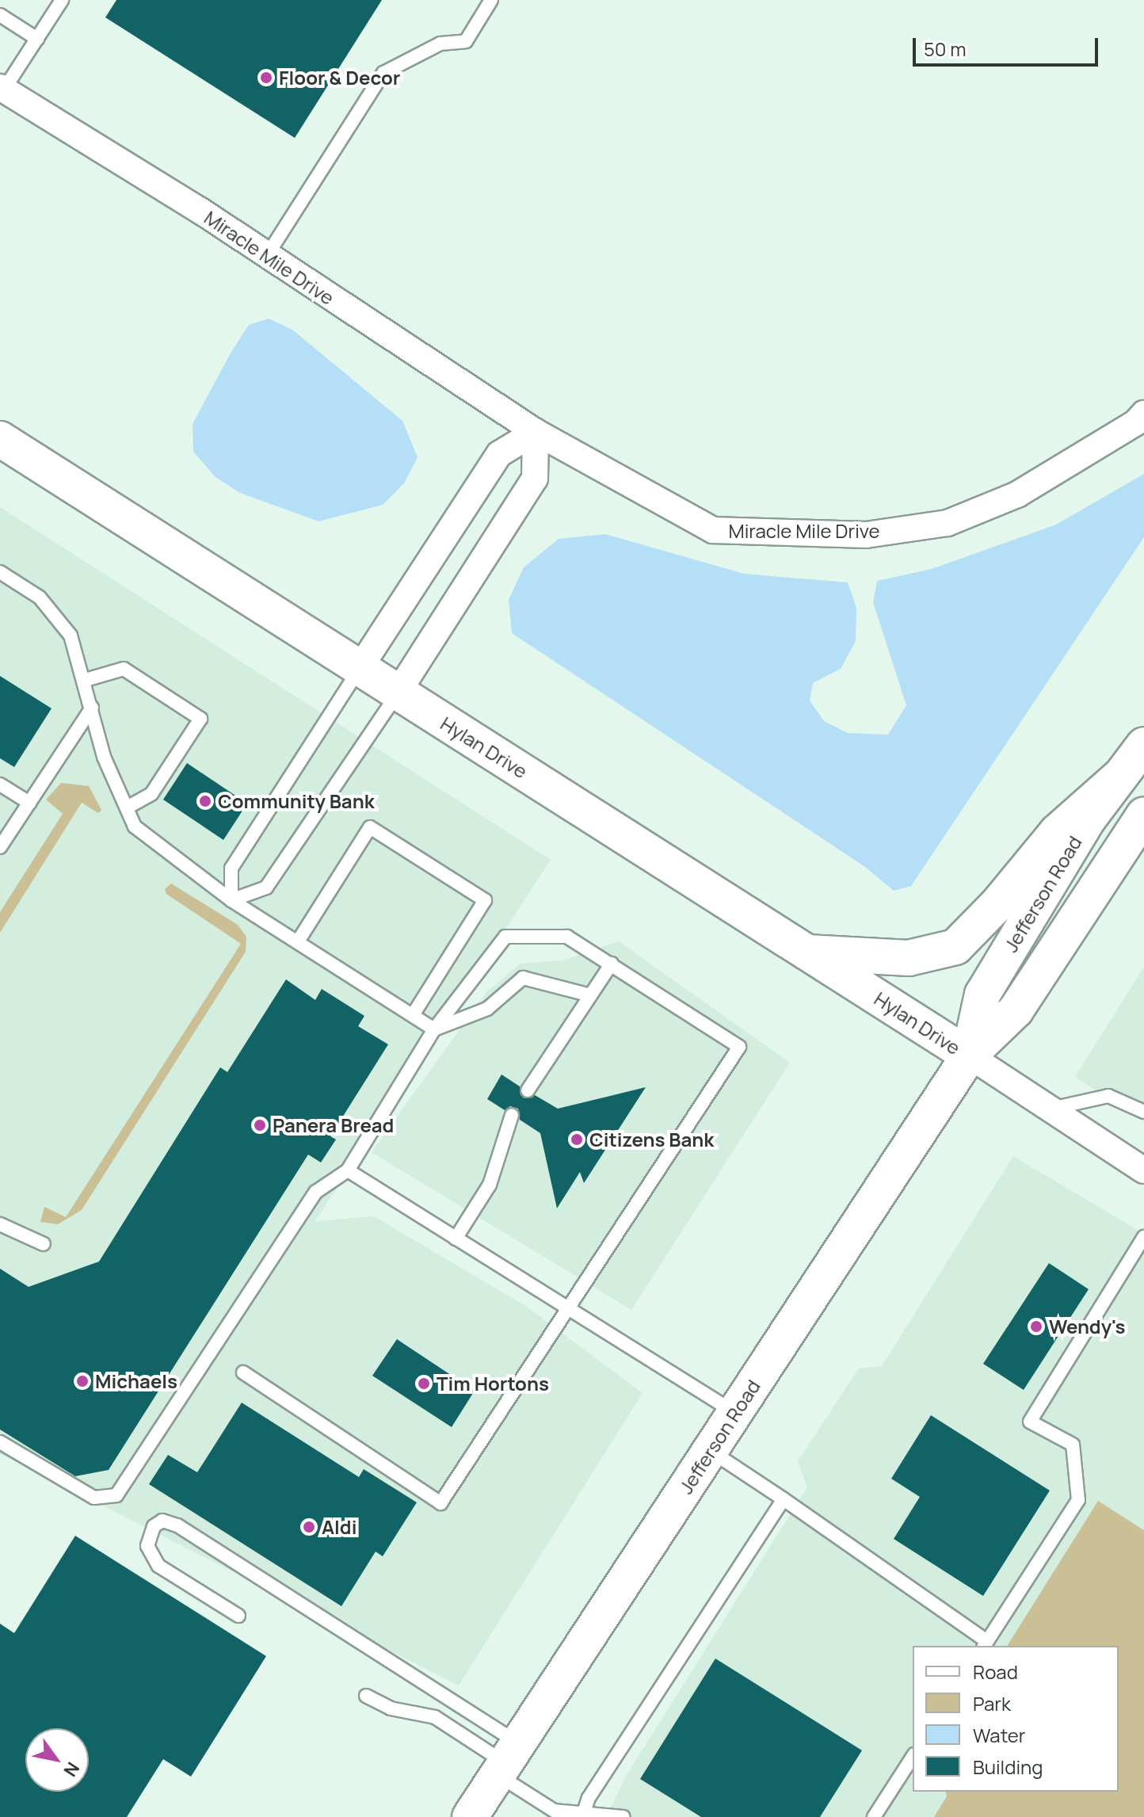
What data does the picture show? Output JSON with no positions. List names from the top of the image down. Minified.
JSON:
{"streets":{"main road":["Hylan Drive","Jefferson Road"],"street":["Miracle Mile Drive"]},"crossings":[["Hylan Drive","Jefferson Road"]],"places":["Floor & Decor","Community Bank","Panera Bread","Citizens Bank","Wendy's","Michaels","Tim Hortons","Aldi"],"legend":["Road","Park","Water","Building"],"scale_bar":"50 m","north":"bottom right"}
